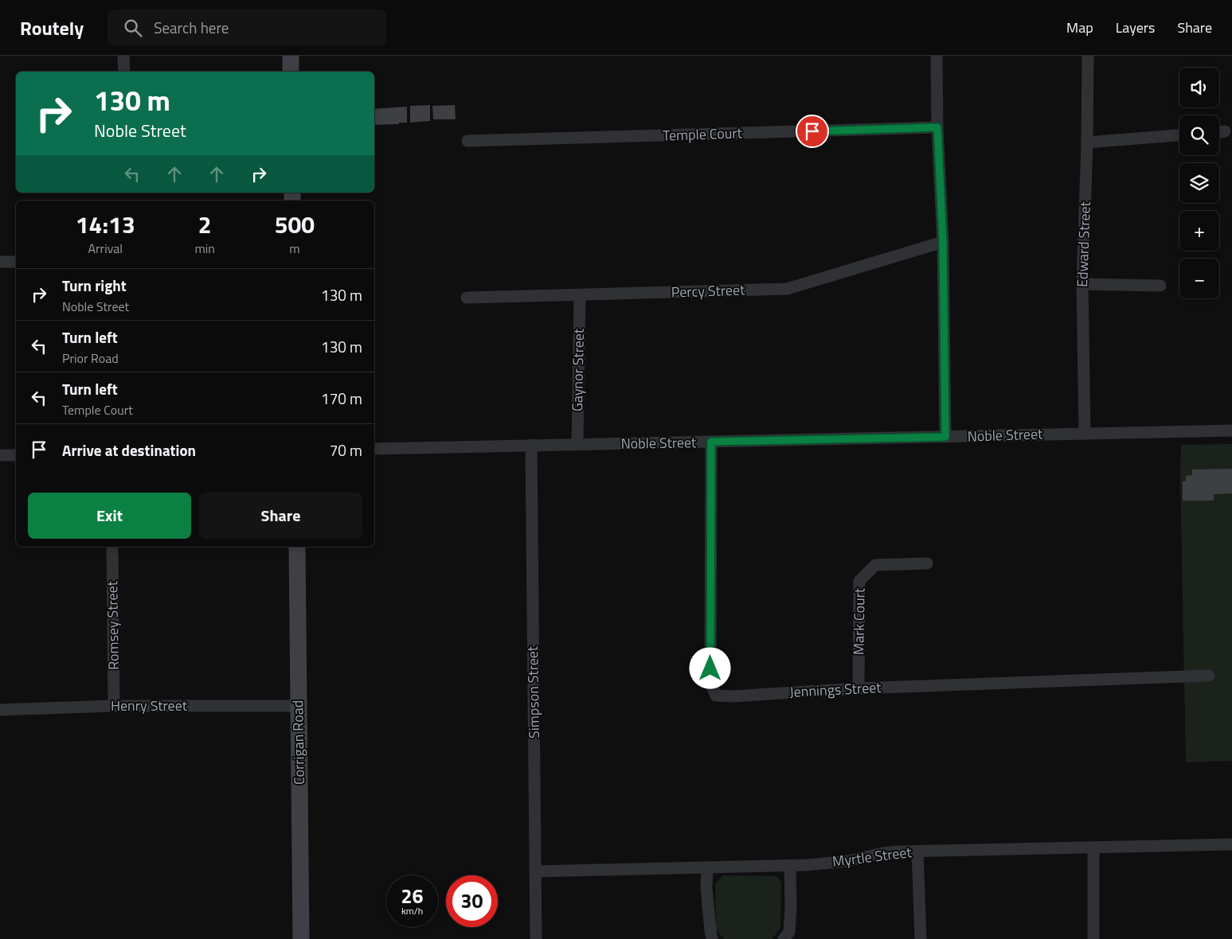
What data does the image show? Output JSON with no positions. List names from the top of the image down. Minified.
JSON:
{"streets":{"main road":["Corrigan Road"],"street":["Temple Court","Edward Street","Percy Street","Gaynor Street","Noble Street","Mark Court","Romsey Street","Jennings Street","Simpson Street","Henry Street","Myrtle Street"]},"crossings":[["Edward Street","Noble Street"],["Percy Street","Gaynor Street"],["Gaynor Street","Noble Street"],["Noble Street","Jennings Street"],["Noble Street","Simpson Street"],["Mark Court","Jennings Street"],["Romsey Street","Henry Street"],["Simpson Street","Myrtle Street"],["Henry Street","Corrigan Road"]],"page":{"header":"Routely","search":"Search here","nav":["Map","Layers","Share"],"map_buttons":["+","−"],"turn":["130 m","Noble Street"],"eta":["14:13","Arrival","2","min","500","m"],"list":[{"name":"Turn right","note":"Noble Street","value":"130 m"},{"name":"Turn left","note":"Prior Road","value":"130 m"},{"name":"Turn left","note":"Temple Court","value":"170 m"},{"name":"Arrive at destination","value":"70 m"}],"buttons":["Exit","Share"],"speed":"26 km/h","limit":"30"}}
